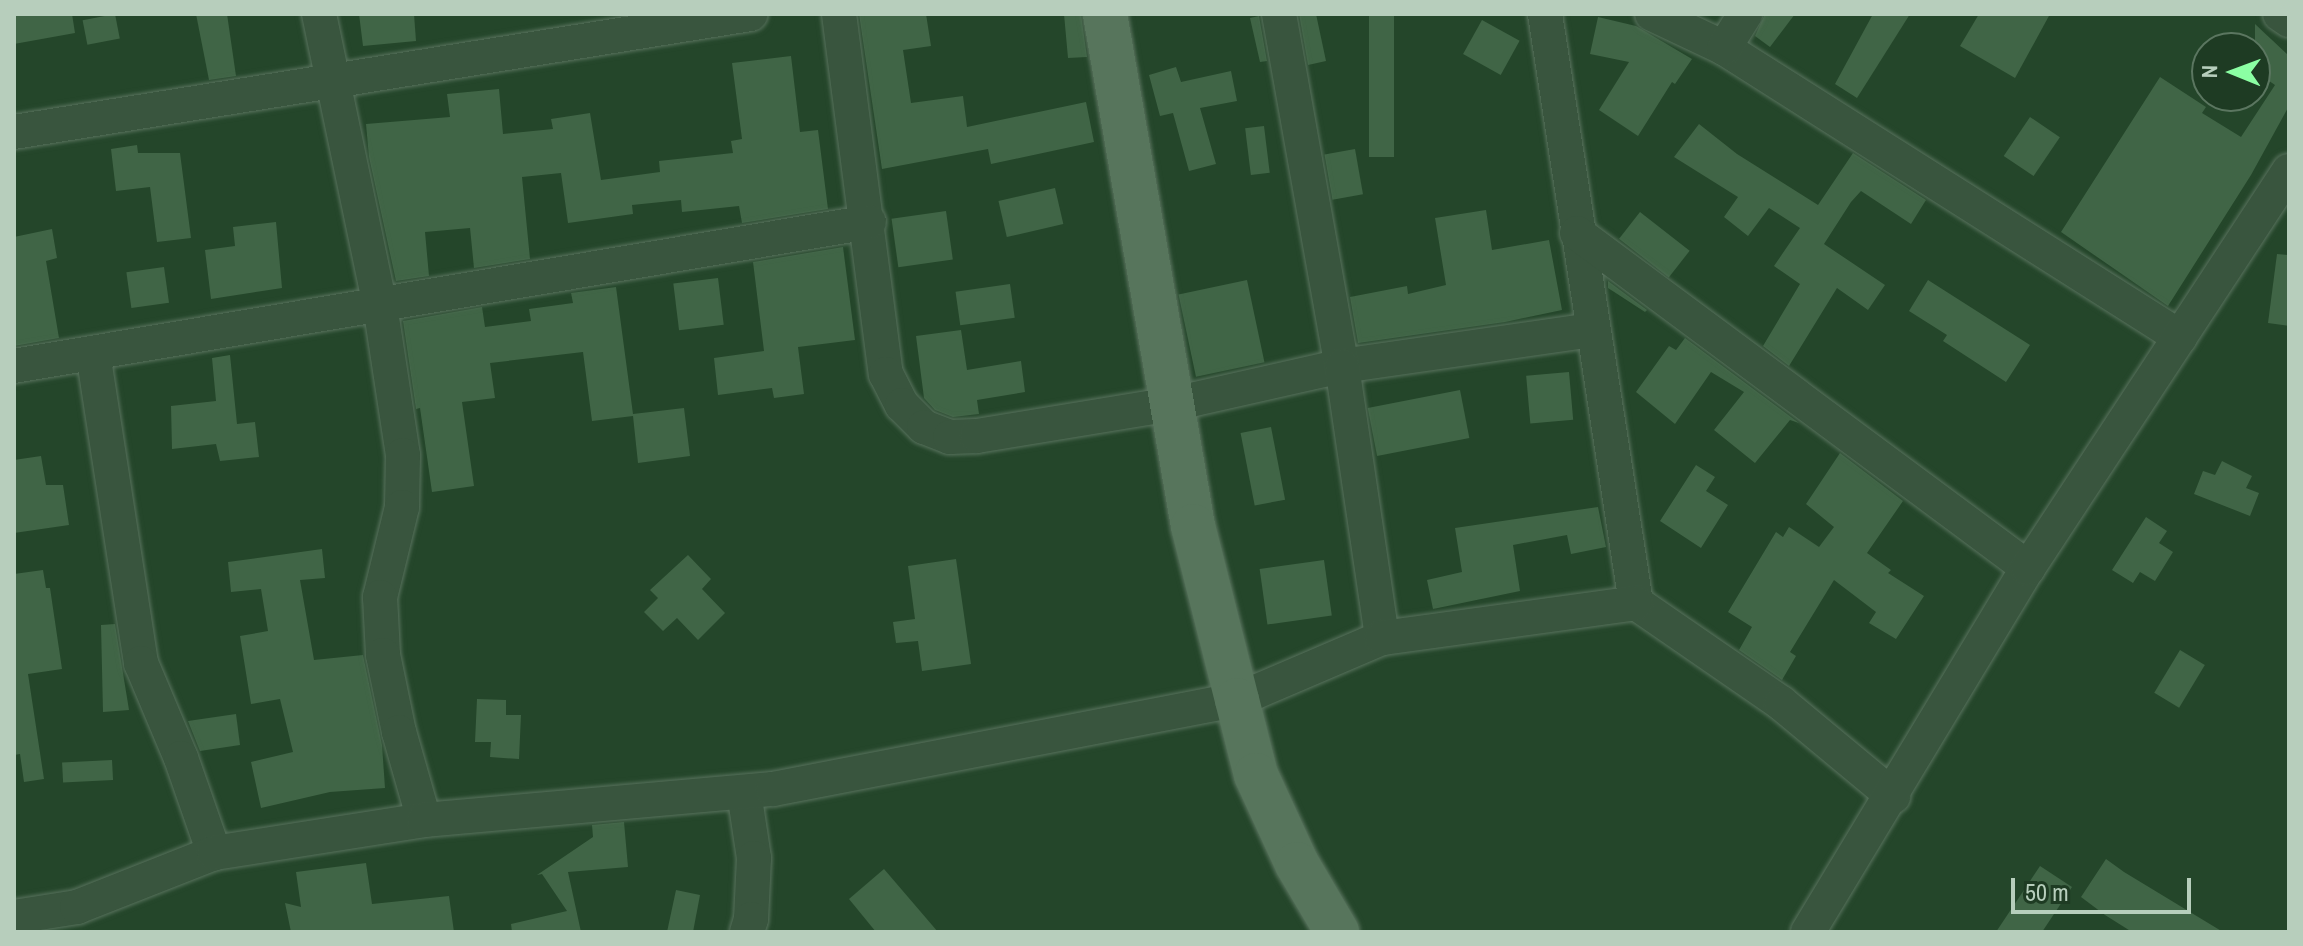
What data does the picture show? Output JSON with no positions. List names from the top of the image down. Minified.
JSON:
{"scale_bar":"50 m","north":"left"}
